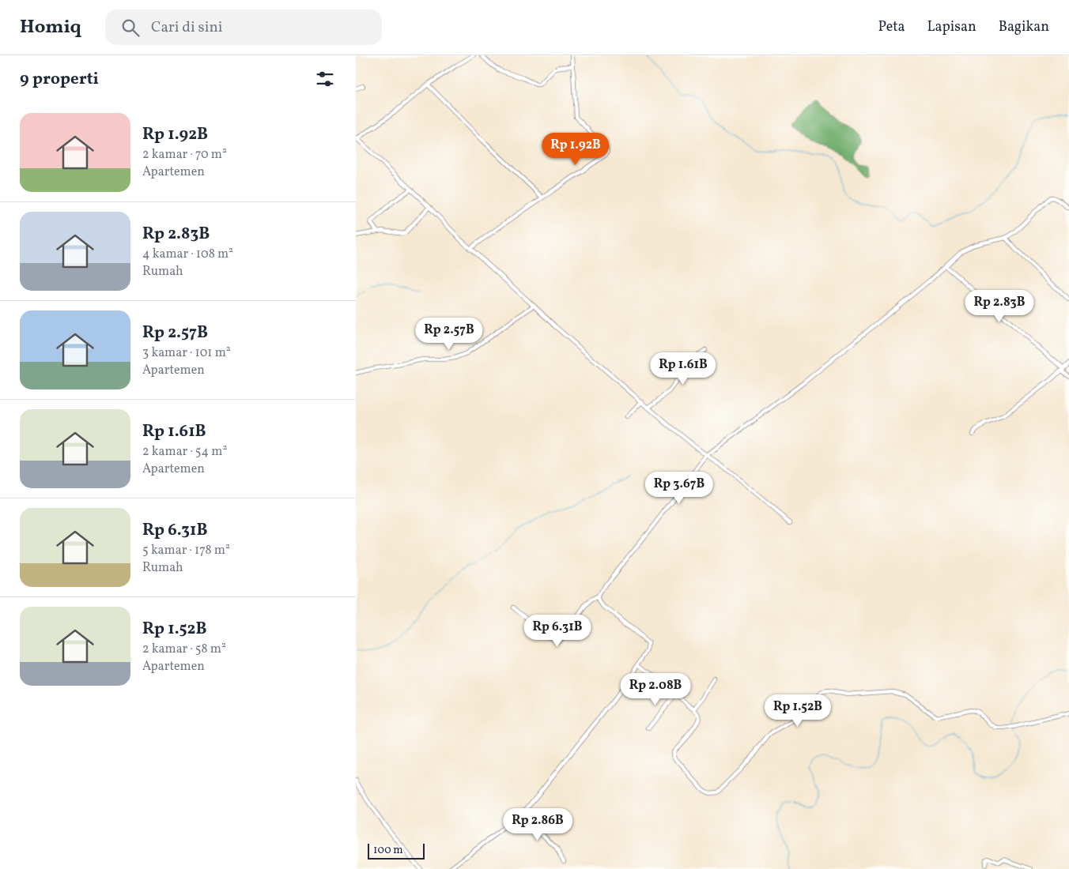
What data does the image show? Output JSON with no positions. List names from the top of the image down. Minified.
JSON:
{"scale_bar":"100 m","page":{"header":"Homiq","search":"Cari di sini","nav":["Peta","Lapisan","Bagikan"],"heading":"9 properti","list":[{"name":"Rp 1.92B","note":"2 kamar · 70 m² · Apartemen"},{"name":"Rp 2.83B","note":"4 kamar · 108 m² · Rumah"},{"name":"Rp 2.57B","note":"3 kamar · 101 m² · Apartemen"},{"name":"Rp 1.61B","note":"2 kamar · 54 m² · Apartemen"},{"name":"Rp 6.31B","note":"5 kamar · 178 m² · Rumah"},{"name":"Rp 1.52B","note":"2 kamar · 58 m² · Apartemen"}],"price":["Rp 1.92B","Rp 2.83B","Rp 2.57B","Rp 1.61B","Rp 3.67B","Rp 6.31B","Rp 2.08B","Rp 1.52B","Rp 2.86B"],"scale":"100 m"}}
